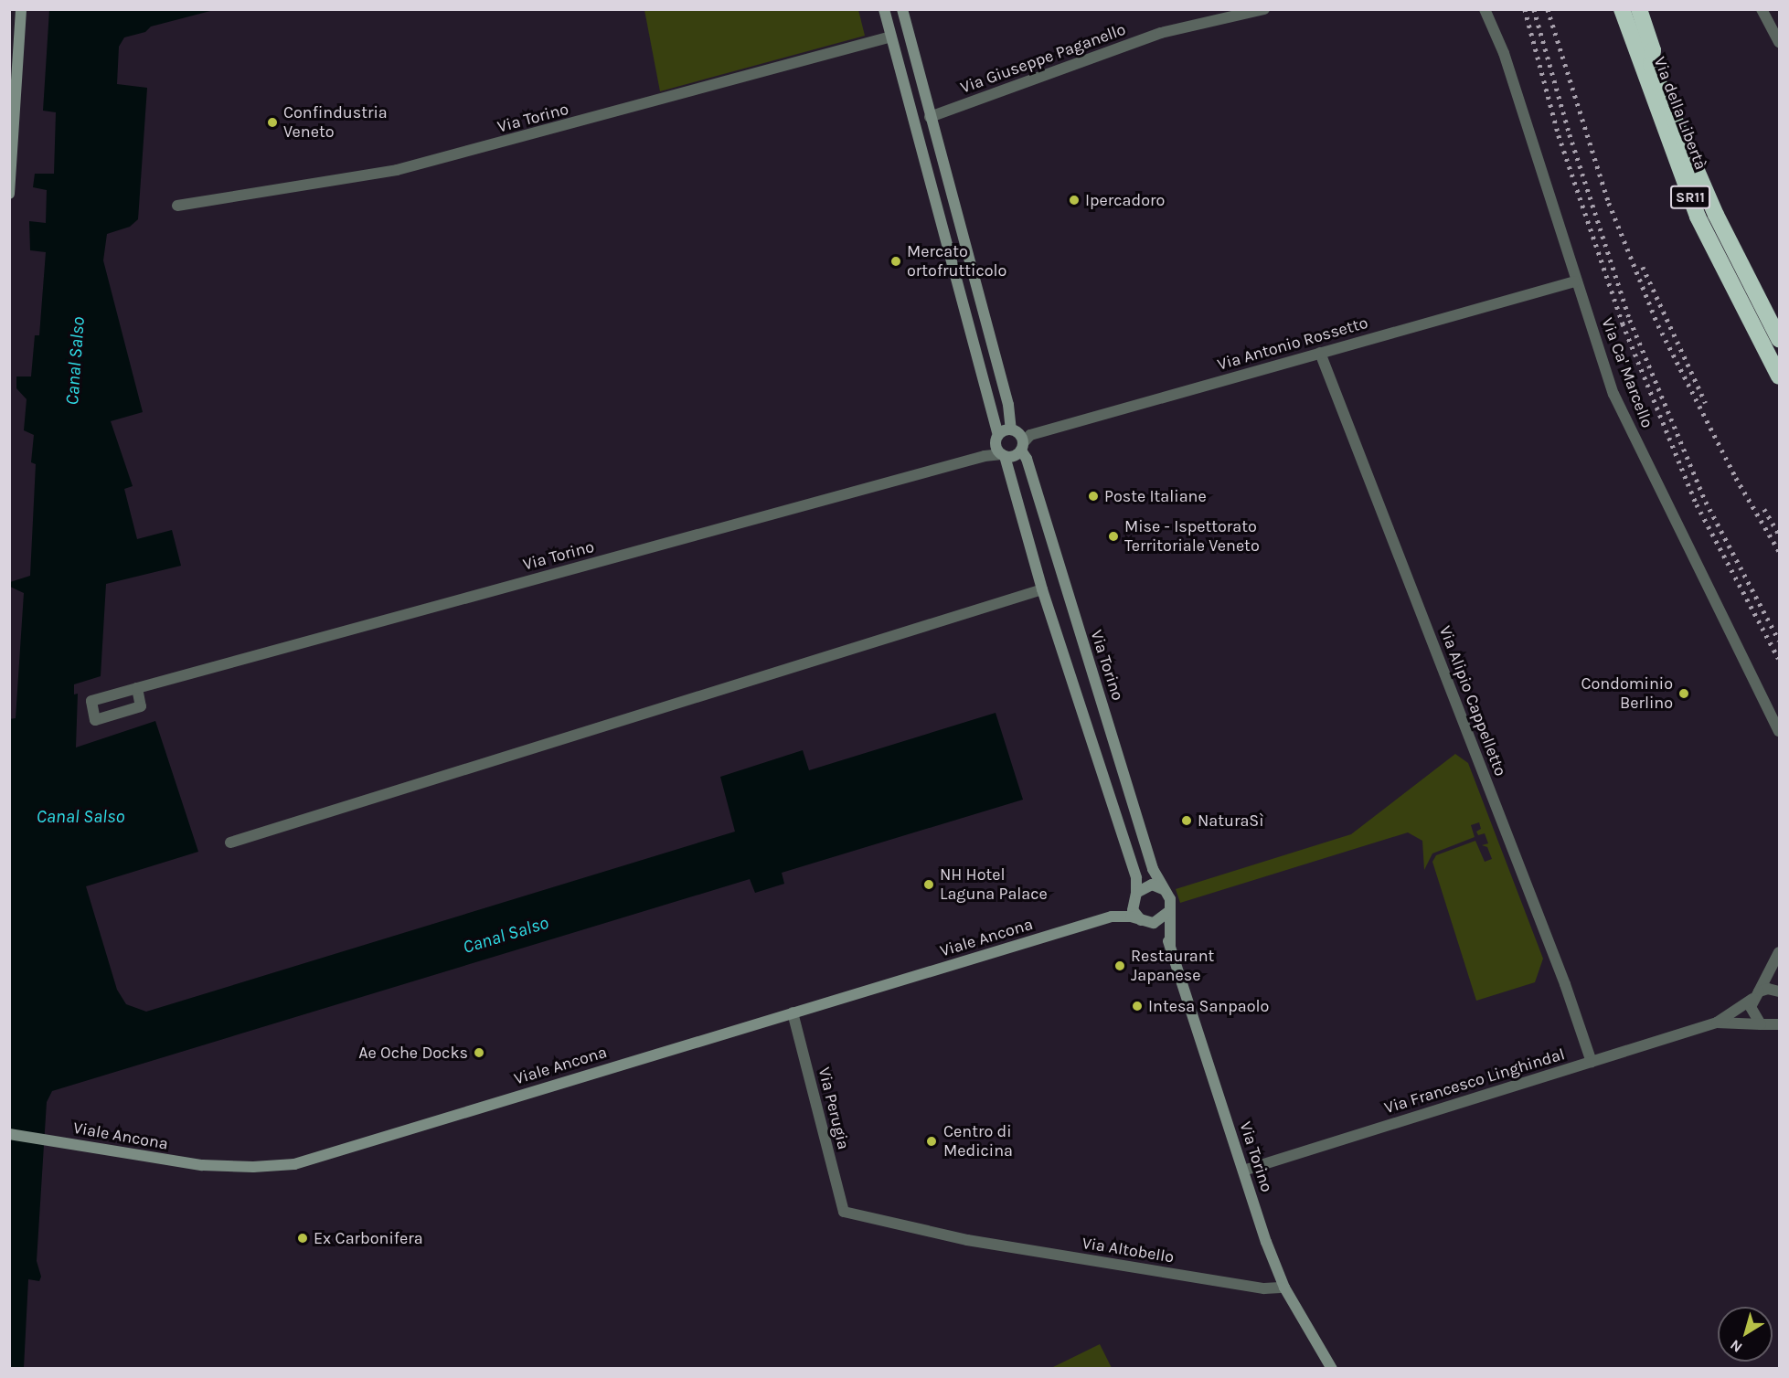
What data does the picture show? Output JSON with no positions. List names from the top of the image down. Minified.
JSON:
{"streets":{"highway":["Via della Libertà","SR11"],"street":["Via Giuseppe Paganello","Via Torino","Via Antonio Rossetto","Via Ca' Marcello","Via Alipio Cappelletto","Viale Ancona","Via Francesco Linghindal","Via Perugia","Via Altobello"]},"crossings":[["Via Torino","Via Antonio Rossetto"],["Via Torino","Viale Ancona"],["Via Torino","Via Francesco Linghindal"],["Via Torino","Via Altobello"],["Via Antonio Rossetto","Via Ca' Marcello"],["Via Antonio Rossetto","Via Alipio Cappelletto"],["Via Alipio Cappelletto","Via Francesco Linghindal"],["Viale Ancona","Via Perugia"],["Via Perugia","Via Altobello"]],"water":["Canal Salso"],"places":["Confindustria Veneto","Ipercadoro","Mercato ortofrutticolo","Poste Italiane","Mise - Ispettorato Territoriale Veneto","Condominio Berlino","NaturaSì","NH Hotel Laguna Palace","Restaurant Japanese","Intesa Sanpaolo","Ae Oche Docks","Centro di Medicina","Ex Carbonifera"],"north":"bottom left"}
